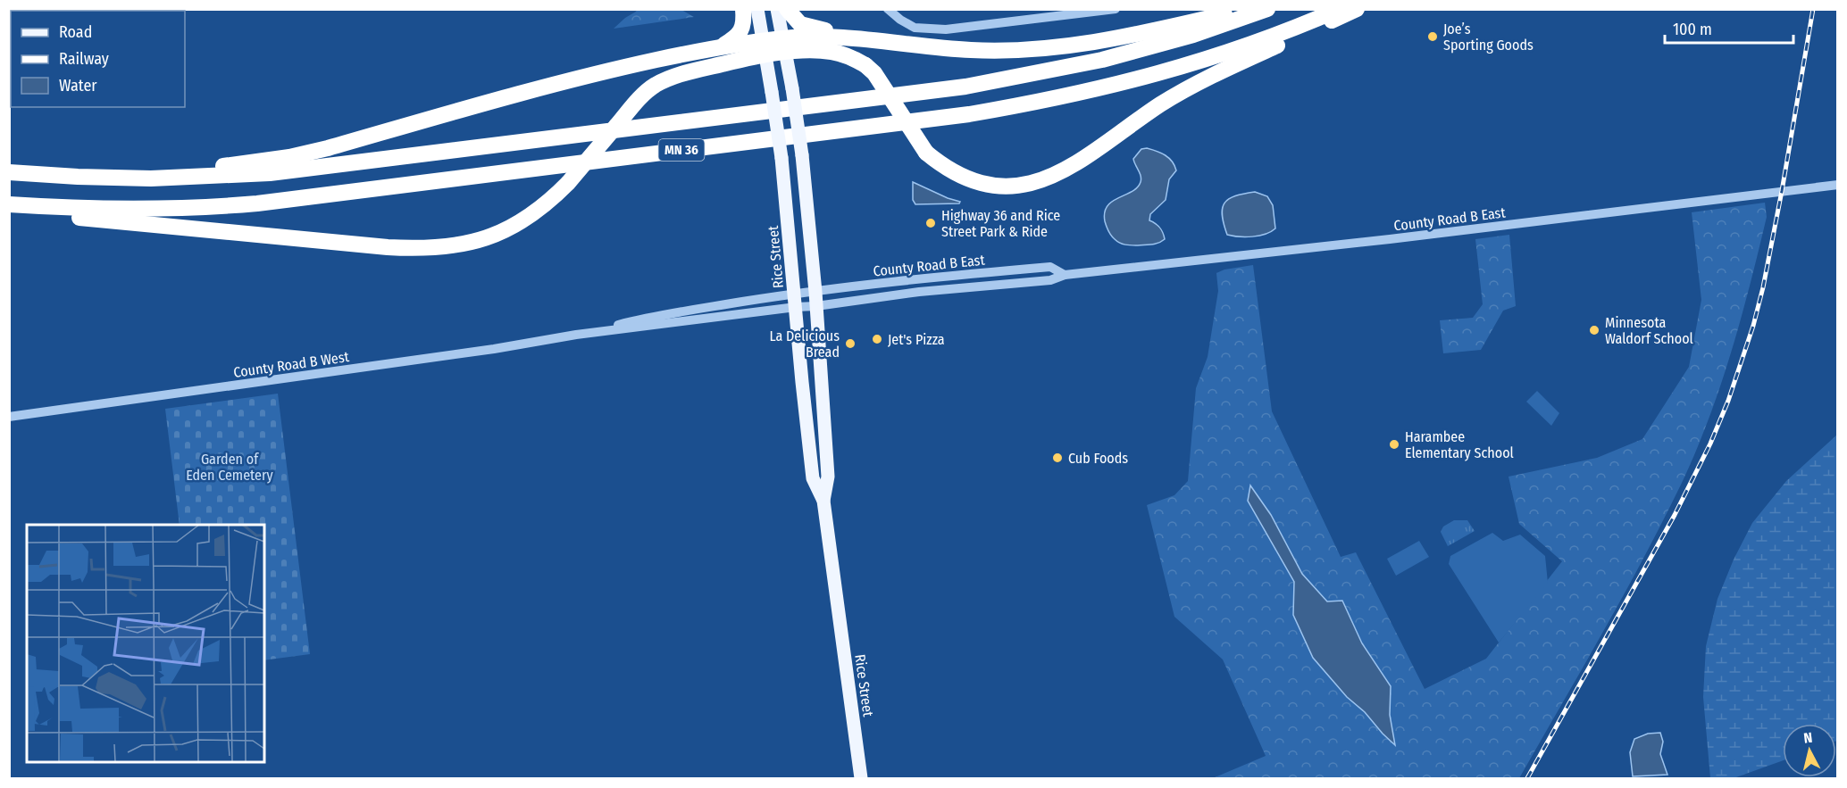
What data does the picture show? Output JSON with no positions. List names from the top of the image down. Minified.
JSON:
{"streets":{"highway":["MN 36"],"main road":["Rice Street"],"street":["County Road B East","County Road B West"]},"crossings":[["County Road B East","Rice Street"],["County Road B East","County Road B West"],["Rice Street","County Road B West"]],"parks":["Garden of Eden Cemetery"],"places":["Joe’s Sporting Goods","Highway 36 and Rice Street Park & Ride","Minnesota Waldorf School","Jet's Pizza","La Delicious Bread","Harambee Elementary School","Cub Foods"],"legend":["Road","Railway","Water"],"scale_bar":"100 m","north":"top"}
